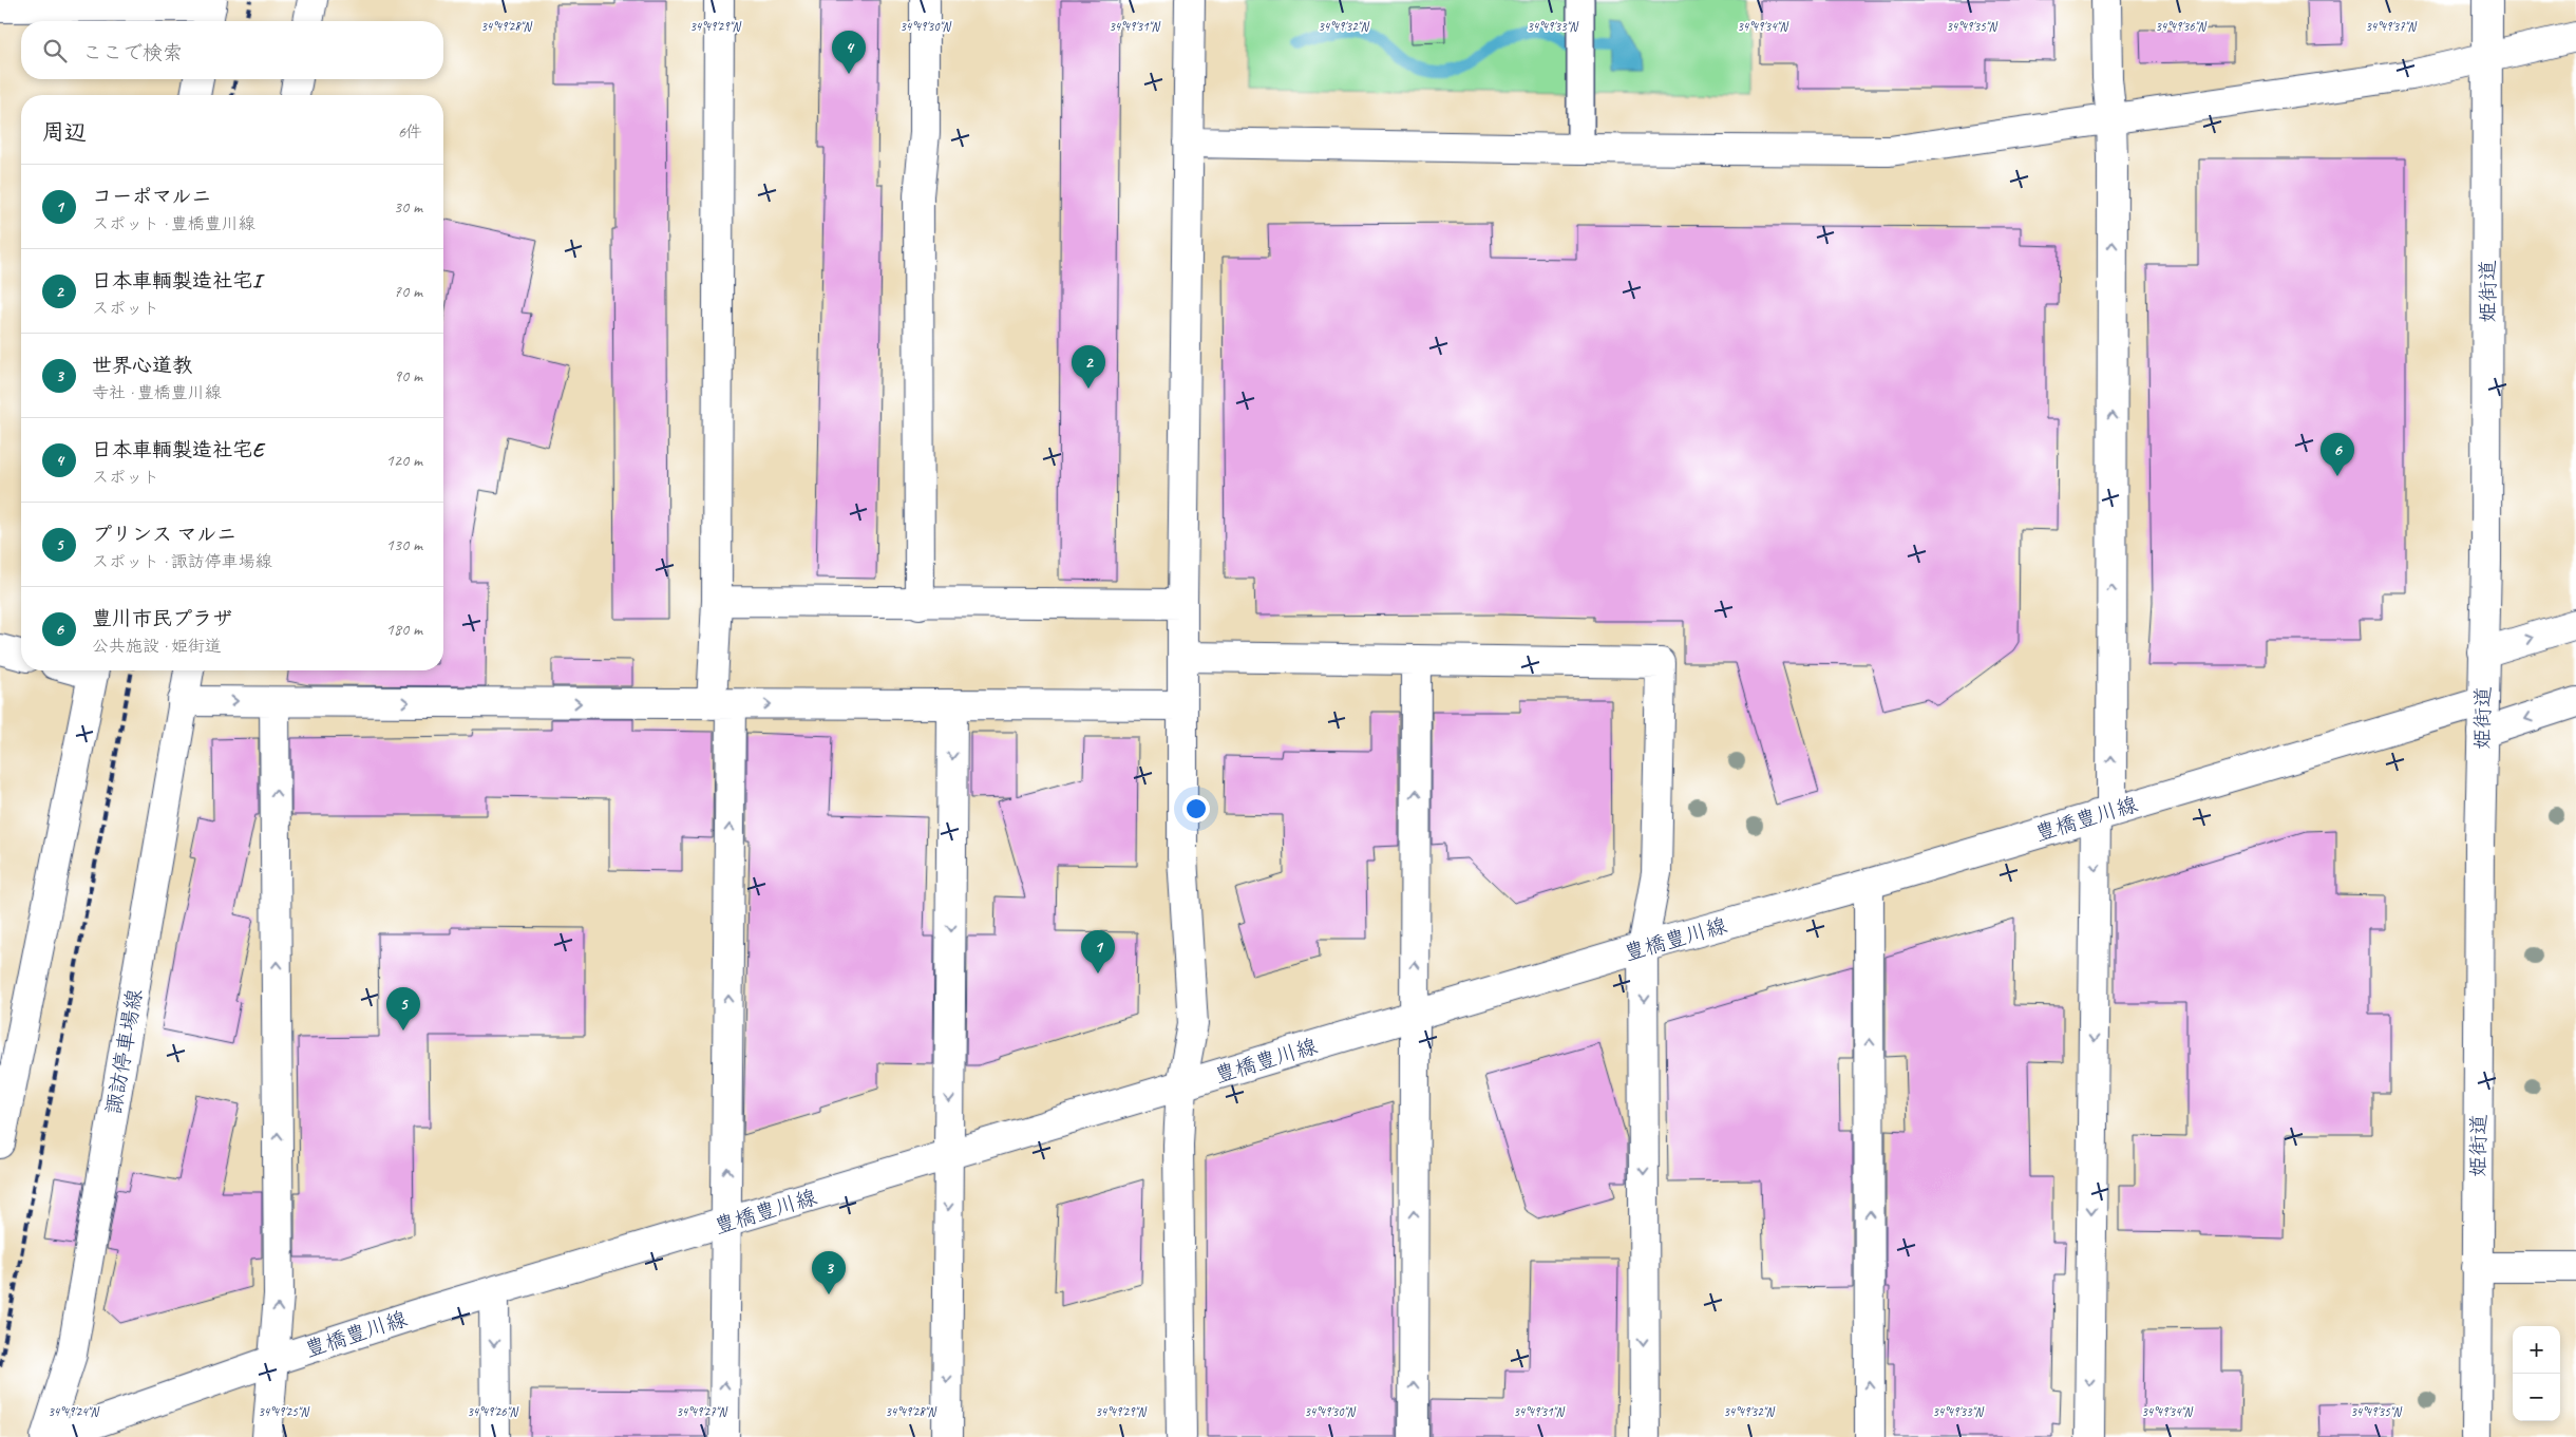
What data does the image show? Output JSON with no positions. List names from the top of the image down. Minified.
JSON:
{"streets":{"street":["姫街道","豊橋豊川線","諏訪停車場線"]},"crossings":[["姫街道","豊橋豊川線"]],"page":{"search":"ここで検索","pins":["4","2","6","1","5","3"],"heading":["周辺","6件"],"list":[{"mark":"1","name":"コーポマルニ","note":"スポット · 豊橋豊川線","value":"30 m"},{"mark":"2","name":"日本車輌製造社宅I","note":"スポット","value":"70 m"},{"mark":"3","name":"世界心道教","note":"寺社 · 豊橋豊川線","value":"90 m"},{"mark":"4","name":"日本車輌製造社宅E","note":"スポット","value":"120 m"},{"mark":"5","name":"プリンス マルニ","note":"スポット · 諏訪停車場線","value":"130 m"},{"mark":"6","name":"豊川市民プラザ","note":"公共施設 · 姫街道","value":"180 m"}],"map_buttons":["+","−"]},"coordinates":["34°49'28\"N","34°49'29\"N","34°49'30\"N","34°49'31\"N","34°49'32\"N","34°49'33\"N","34°49'34\"N","34°49'35\"N","34°49'36\"N","34°49'37\"N","34°49'24\"N","34°49'25\"N","34°49'26\"N","34°49'27\"N"]}
